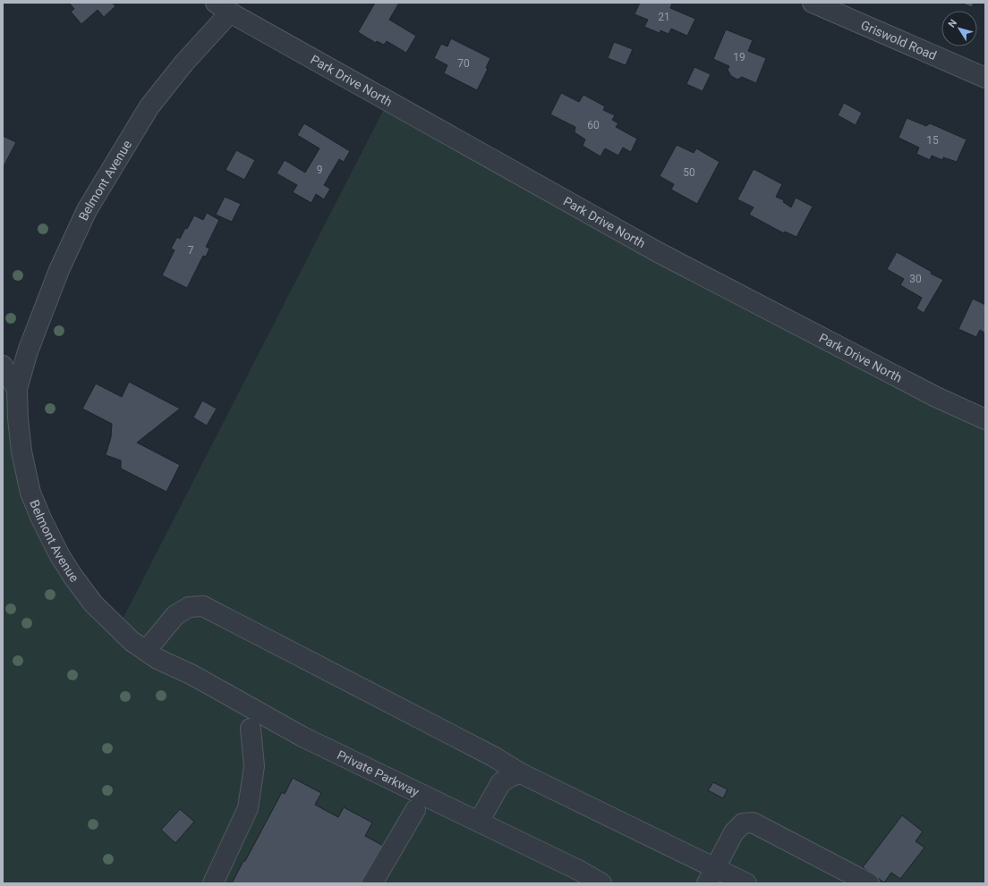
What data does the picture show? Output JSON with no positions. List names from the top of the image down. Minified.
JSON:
{"streets":{"street":["Griswold Road","Park Drive North","Belmont Avenue","Private Parkway"]},"crossings":[["Park Drive North","Belmont Avenue"],["Belmont Avenue","Private Parkway"]],"house_numbers":["21","19","70","60","15","9","50","7","30"],"north":"top left"}
